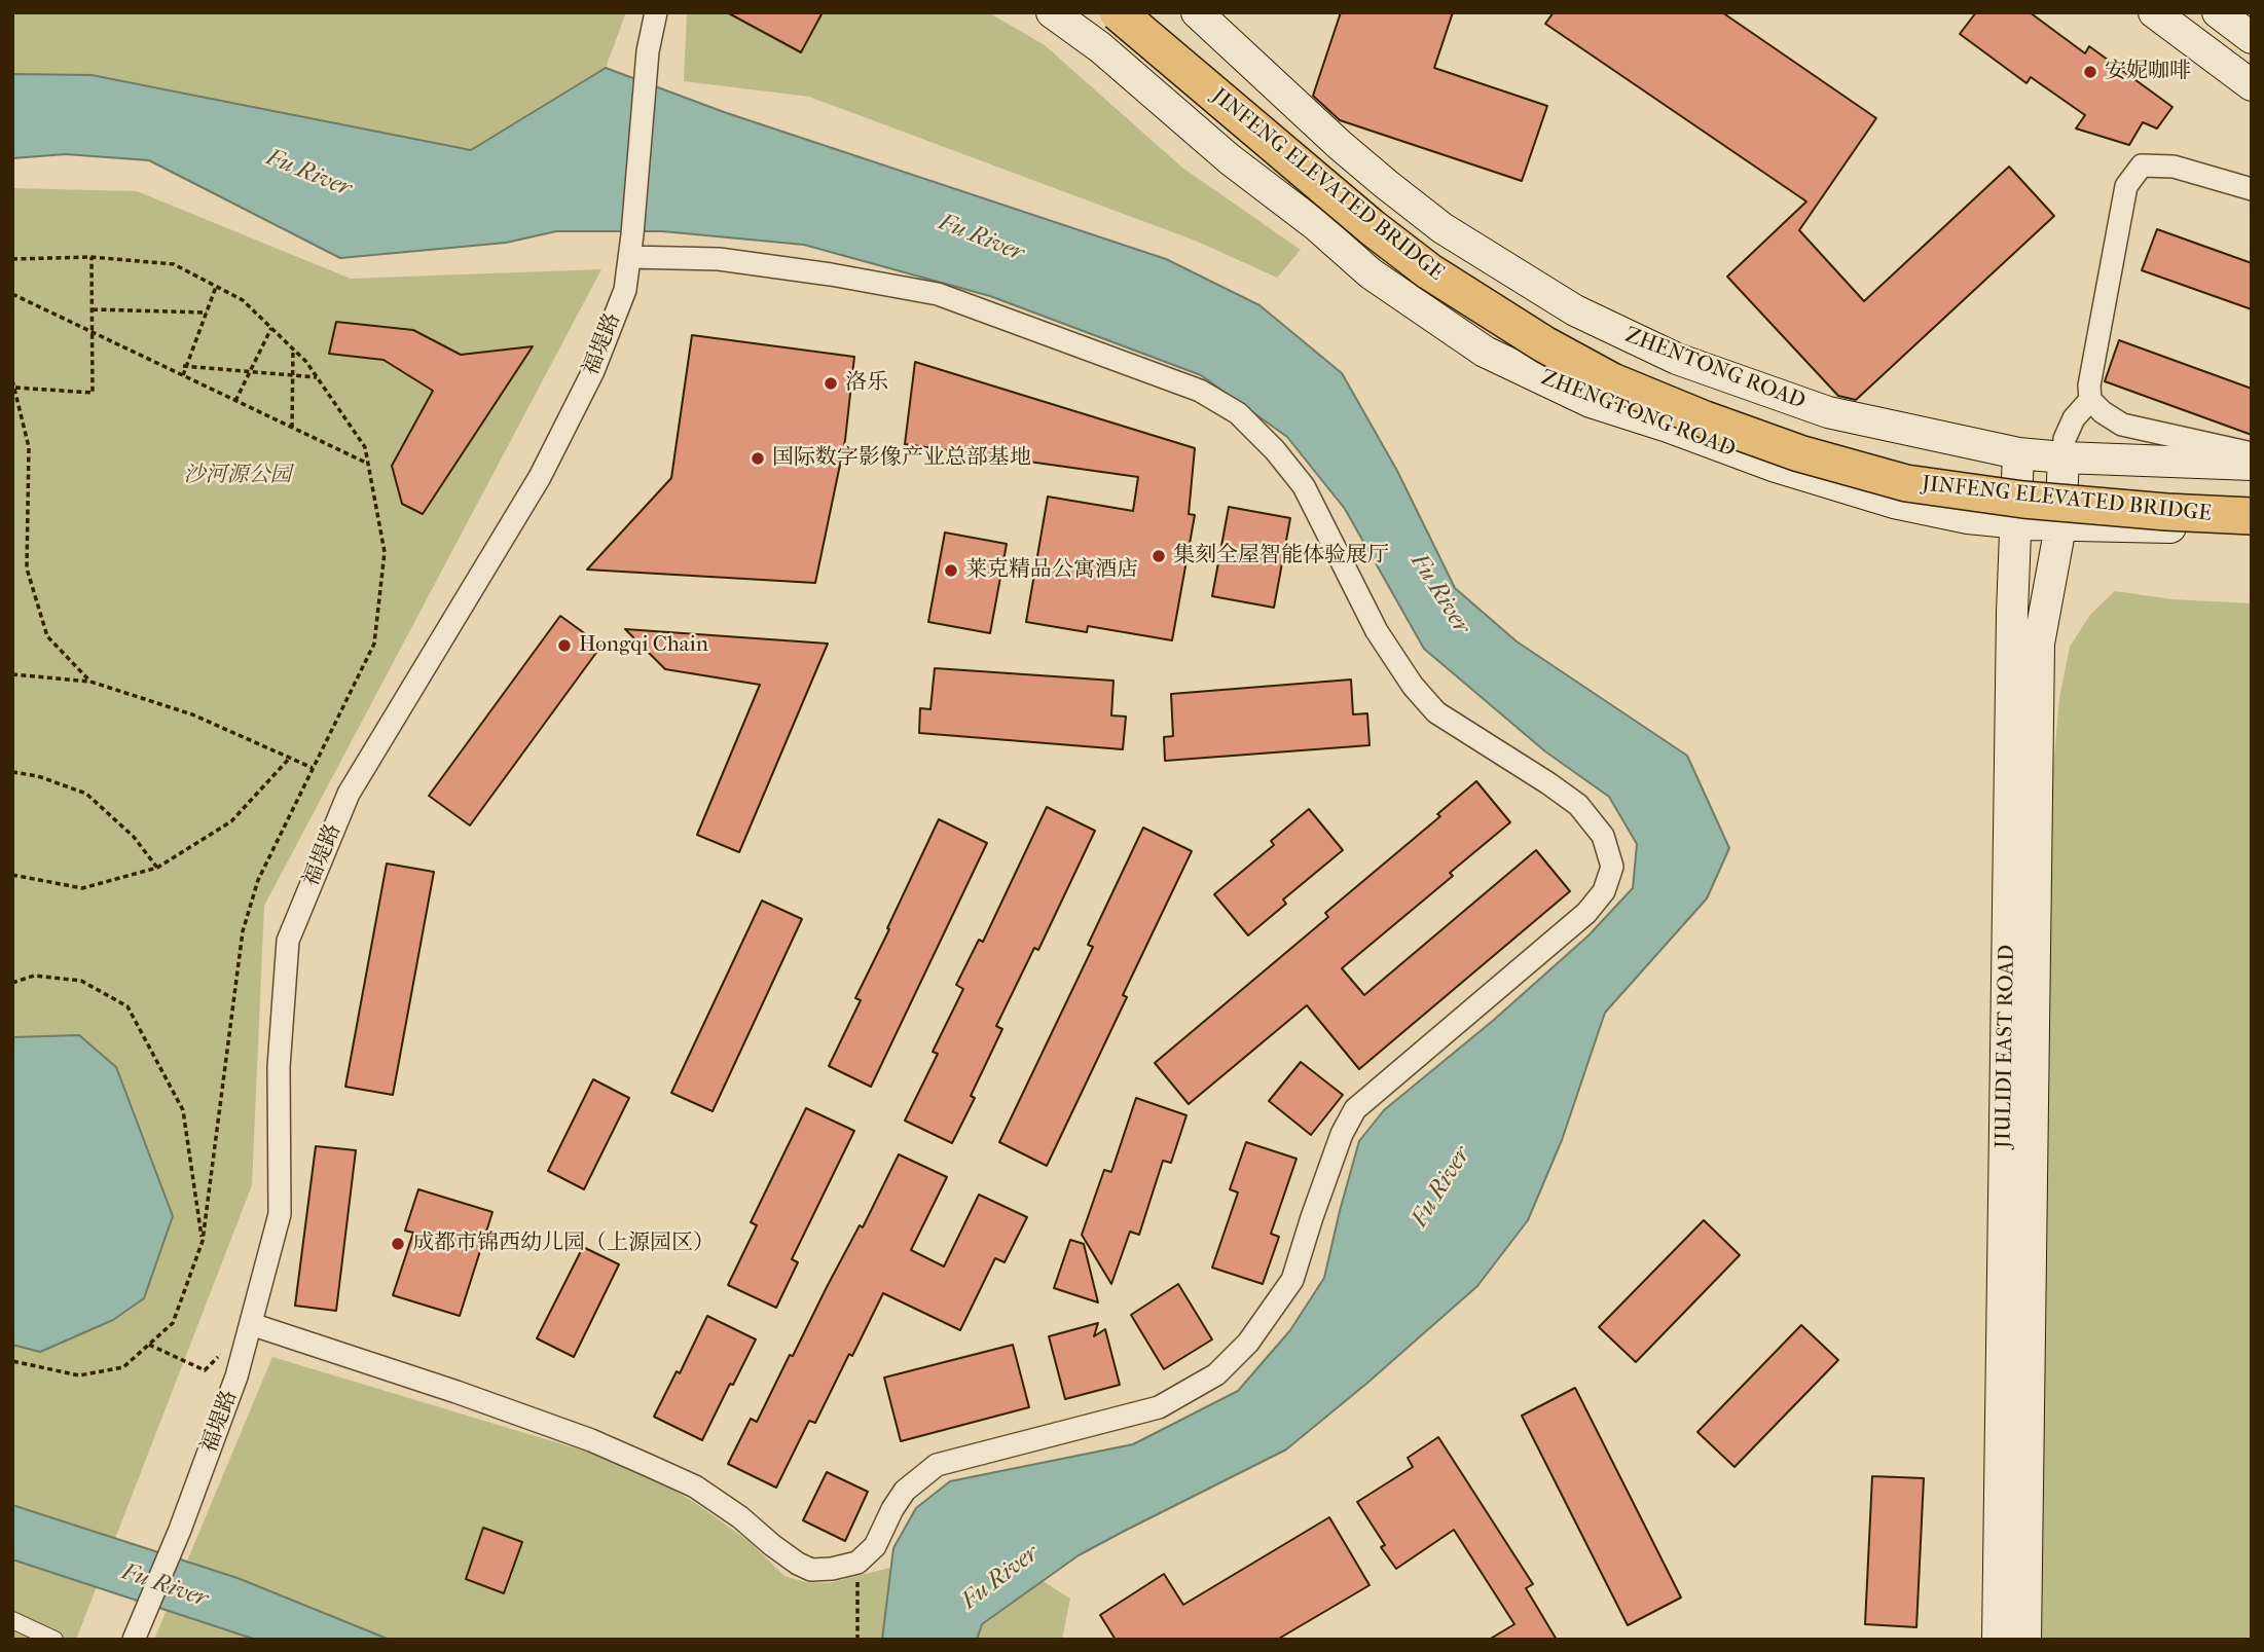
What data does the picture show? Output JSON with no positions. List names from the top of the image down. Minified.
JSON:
{"streets":{"highway":["JINFENG ELEVATED BRIDGE"],"main road":["ZHENTONG ROAD","ZHENGTONG ROAD","JIULIDI EAST ROAD"],"street":["福堤路"]},"crossings":[["ZHENTONG ROAD","JIULIDI EAST ROAD"],["ZHENGTONG ROAD","JIULIDI EAST ROAD"]],"water":["Fu River"],"parks":["沙河源公园"],"places":["安妮咖啡","洛乐","国际数字影像产业总部基地","集刻全屋智能体验展厅","莱克精品公寓酒店","Hongqi Chain","成都市锦西幼儿园（上源园区）"]}
